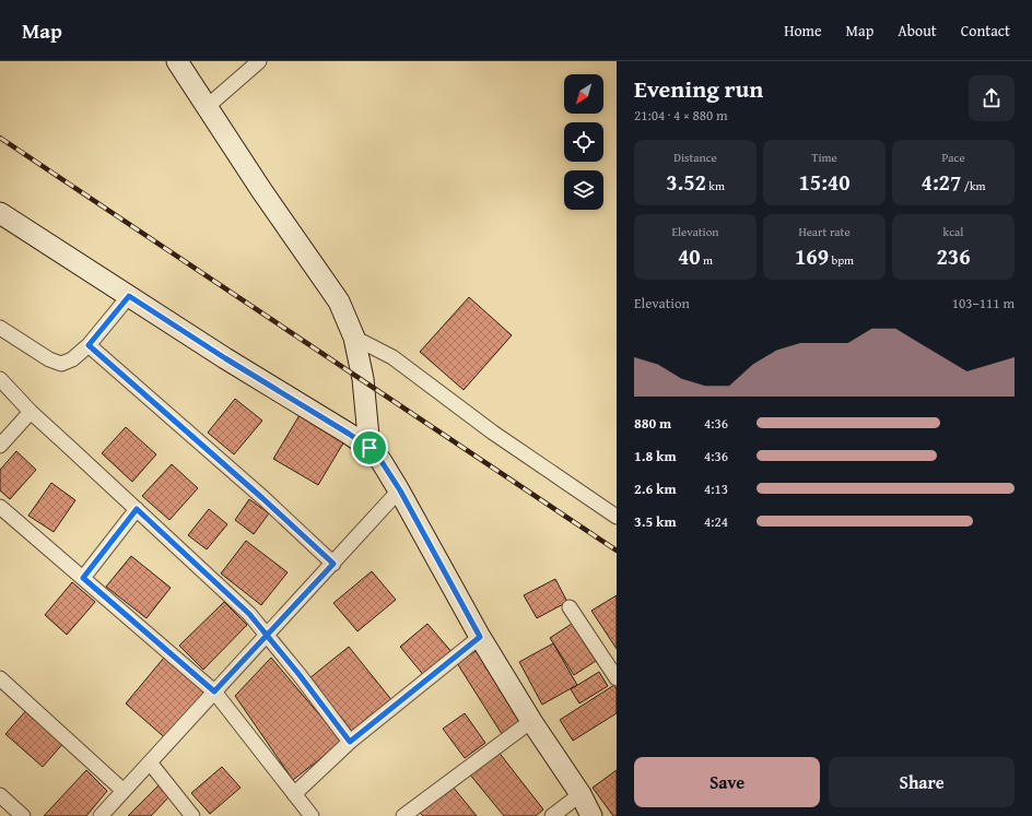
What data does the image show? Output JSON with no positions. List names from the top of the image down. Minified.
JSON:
{"north":"bottom left","page":{"header":"Map","nav":["Home","Map","About","Contact"],"heading":["Evening run","21:04 · 4 × 880 m"],"stats":[["Distance","3.52 km"],["Time","15:40"],["Pace","4:27 /km"],["Elevation","40 m"],["Heart rate","169 bpm"],["kcal","236"]],"chart":["Elevation","103–111 m"],"list":[{"name":"880 m","note":"4:36"},{"name":"1.8 km","note":"4:36"},{"name":"2.6 km","note":"4:13"},{"name":"3.5 km","note":"4:24"}],"buttons":["Save","Share"]}}
